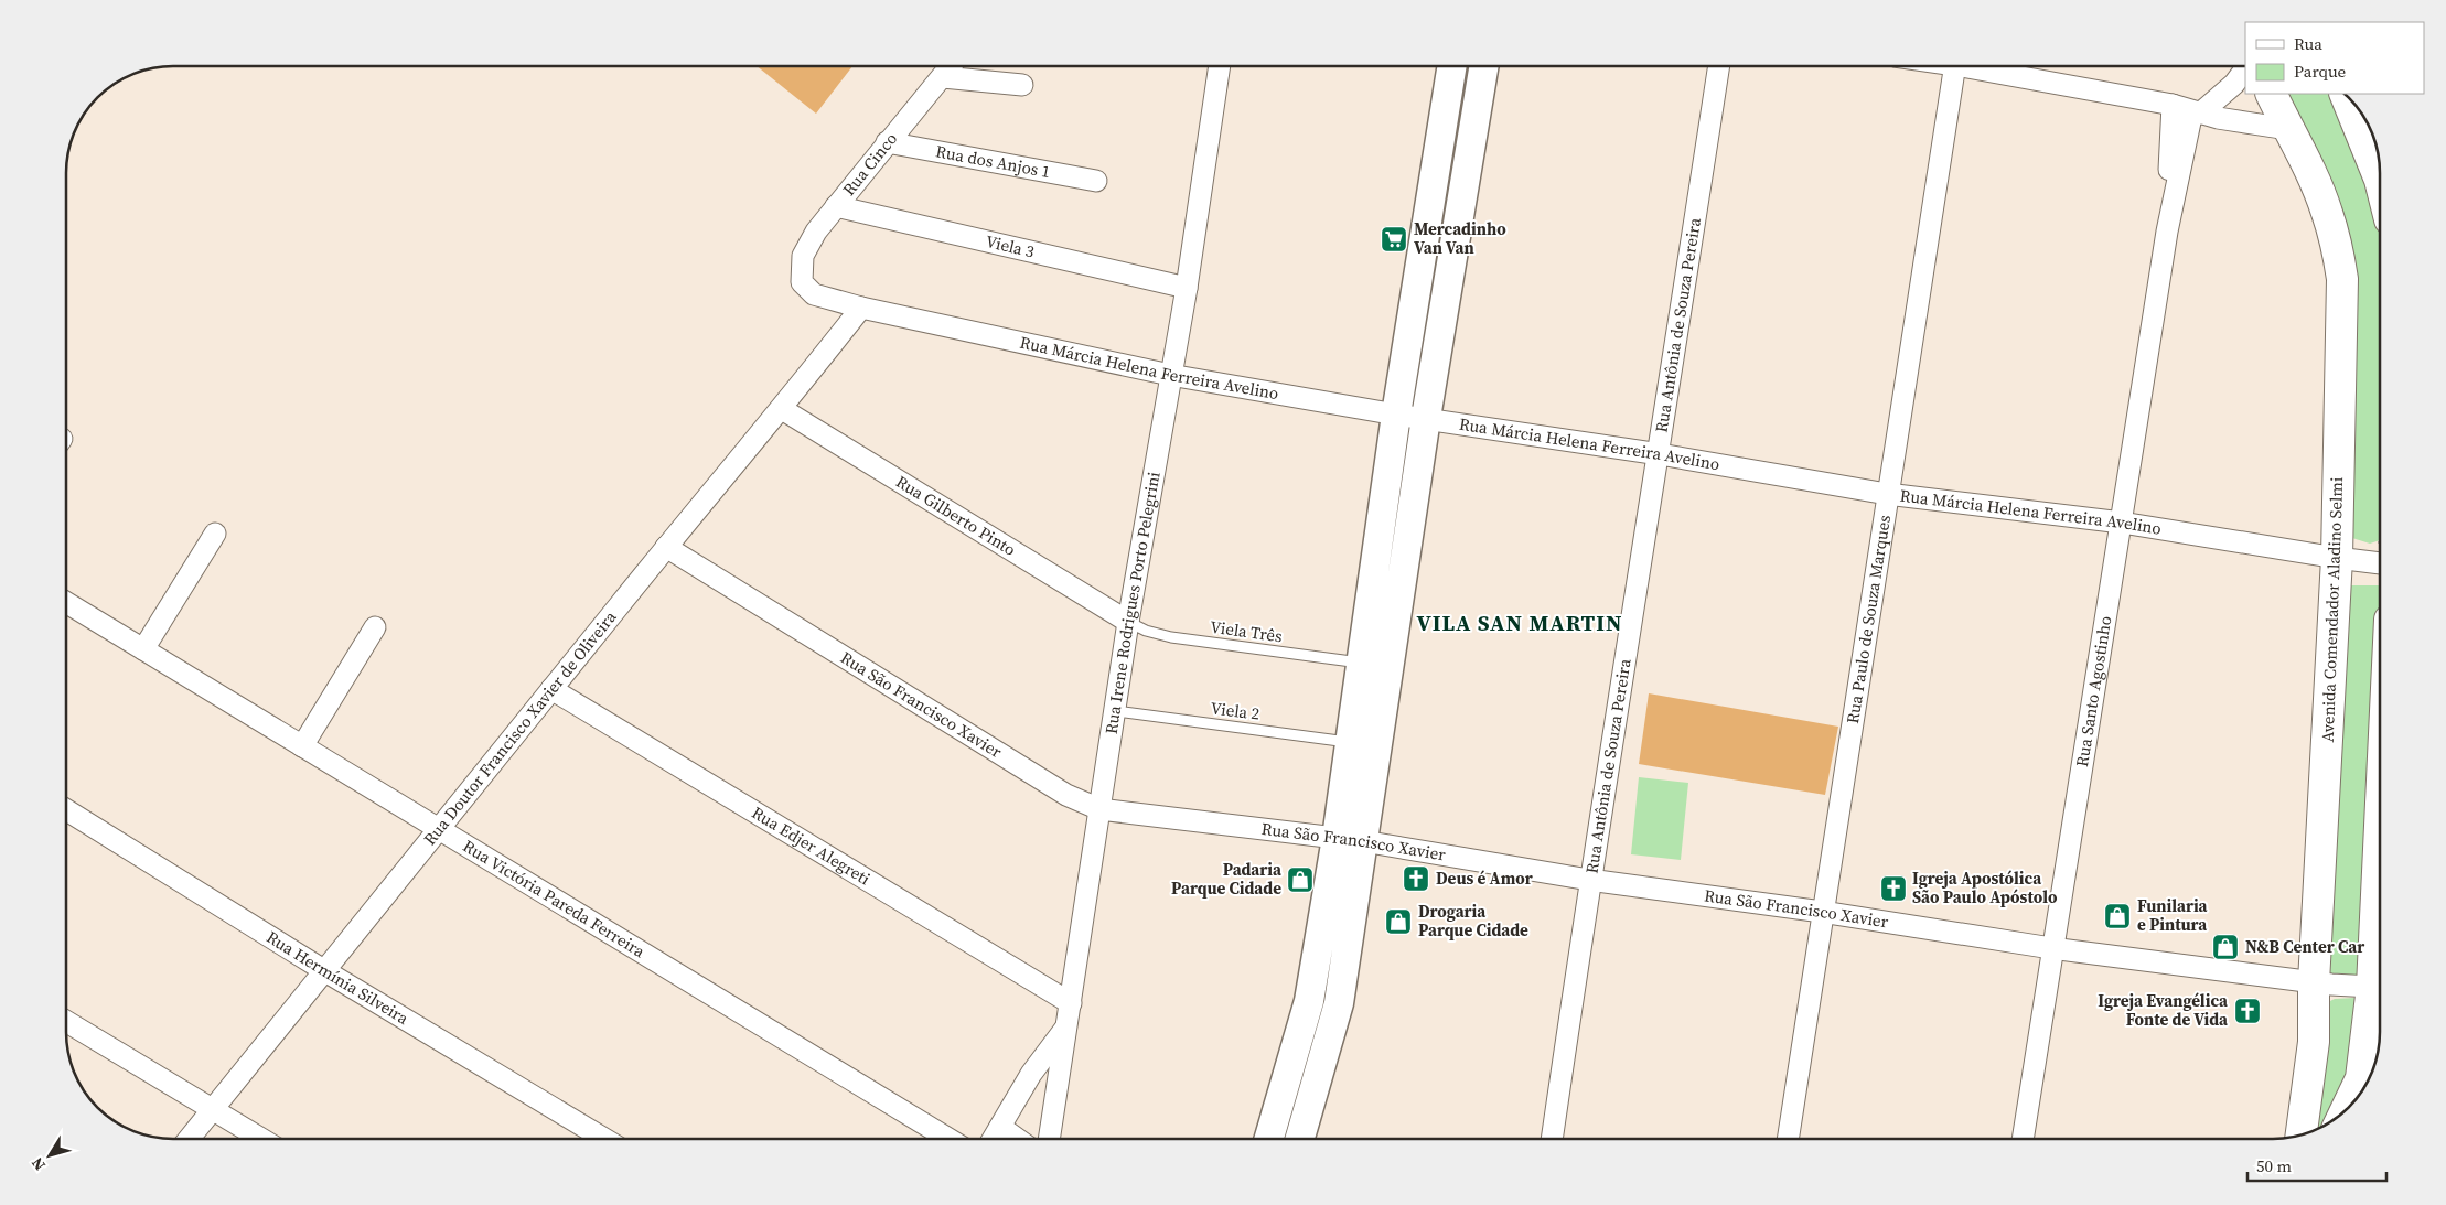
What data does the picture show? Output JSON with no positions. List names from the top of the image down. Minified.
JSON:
{"streets":{"main road":["Avenida Comendador Aladino Selmi"],"street":["Rua dos Anjos 1","Rua Cinco","Viela 3","Rua Antônia de Souza Pereira","Rua Márcia Helena Ferreira Avelino","Rua Gilberto Pinto","Rua Irene Rodrigues Porto Pelegrini","Rua Paulo de Souza Marques","Rua Santo Agostinho","Rua São Francisco Xavier","Rua Doutor Francisco Xavier de Oliveira","Rua Edjer Alegreti","Rua Victória Pareda Ferreira","Rua Hermínia Silveira"],"lane":["Viela Três","Viela 2"]},"crossings":[["Rua dos Anjos 1","Rua Cinco"],["Rua Cinco","Viela 3"],["Rua Cinco","Rua Márcia Helena Ferreira Avelino"],["Viela 3","Rua Irene Rodrigues Porto Pelegrini"],["Rua Antônia de Souza Pereira","Rua Márcia Helena Ferreira Avelino"],["Rua Antônia de Souza Pereira","Rua São Francisco Xavier"],["Rua Márcia Helena Ferreira Avelino","Rua Irene Rodrigues Porto Pelegrini"],["Rua Márcia Helena Ferreira Avelino","Avenida Comendador Aladino Selmi"],["Rua Márcia Helena Ferreira Avelino","Rua Paulo de Souza Marques"],["Rua Márcia Helena Ferreira Avelino","Rua Santo Agostinho"],["Rua Márcia Helena Ferreira Avelino","Rua Doutor Francisco Xavier de Oliveira"],["Rua Gilberto Pinto","Rua Irene Rodrigues Porto Pelegrini"],["Rua Gilberto Pinto","Viela Três"],["Rua Gilberto Pinto","Rua Doutor Francisco Xavier de Oliveira"],["Rua Irene Rodrigues Porto Pelegrini","Viela Três"],["Rua Irene Rodrigues Porto Pelegrini","Rua São Francisco Xavier"],["Rua Irene Rodrigues Porto Pelegrini","Viela 2"],["Rua Irene Rodrigues Porto Pelegrini","Rua Edjer Alegreti"],["Avenida Comendador Aladino Selmi","Rua São Francisco Xavier"],["Rua Paulo de Souza Marques","Rua São Francisco Xavier"],["Rua Santo Agostinho","Rua São Francisco Xavier"],["Rua São Francisco Xavier","Rua Doutor Francisco Xavier de Oliveira"],["Rua Doutor Francisco Xavier de Oliveira","Rua Edjer Alegreti"],["Rua Doutor Francisco Xavier de Oliveira","Rua Victória Pareda Ferreira"],["Rua Doutor Francisco Xavier de Oliveira","Rua Hermínia Silveira"]],"districts":["VILA SAN MARTIN"],"places":{"supermarket":["Mercadinho Van Van"],"church":["Deus é Amor","Igreja Apostólica São Paulo Apóstolo","Igreja Evangélica Fonte de Vida"],"shop":["Padaria Parque Cidade","Funilaria e Pintura","Drogaria Parque Cidade","N&B Center Car"]},"legend":["Rua","Parque"],"scale_bar":"50 m","north":"bottom left"}
